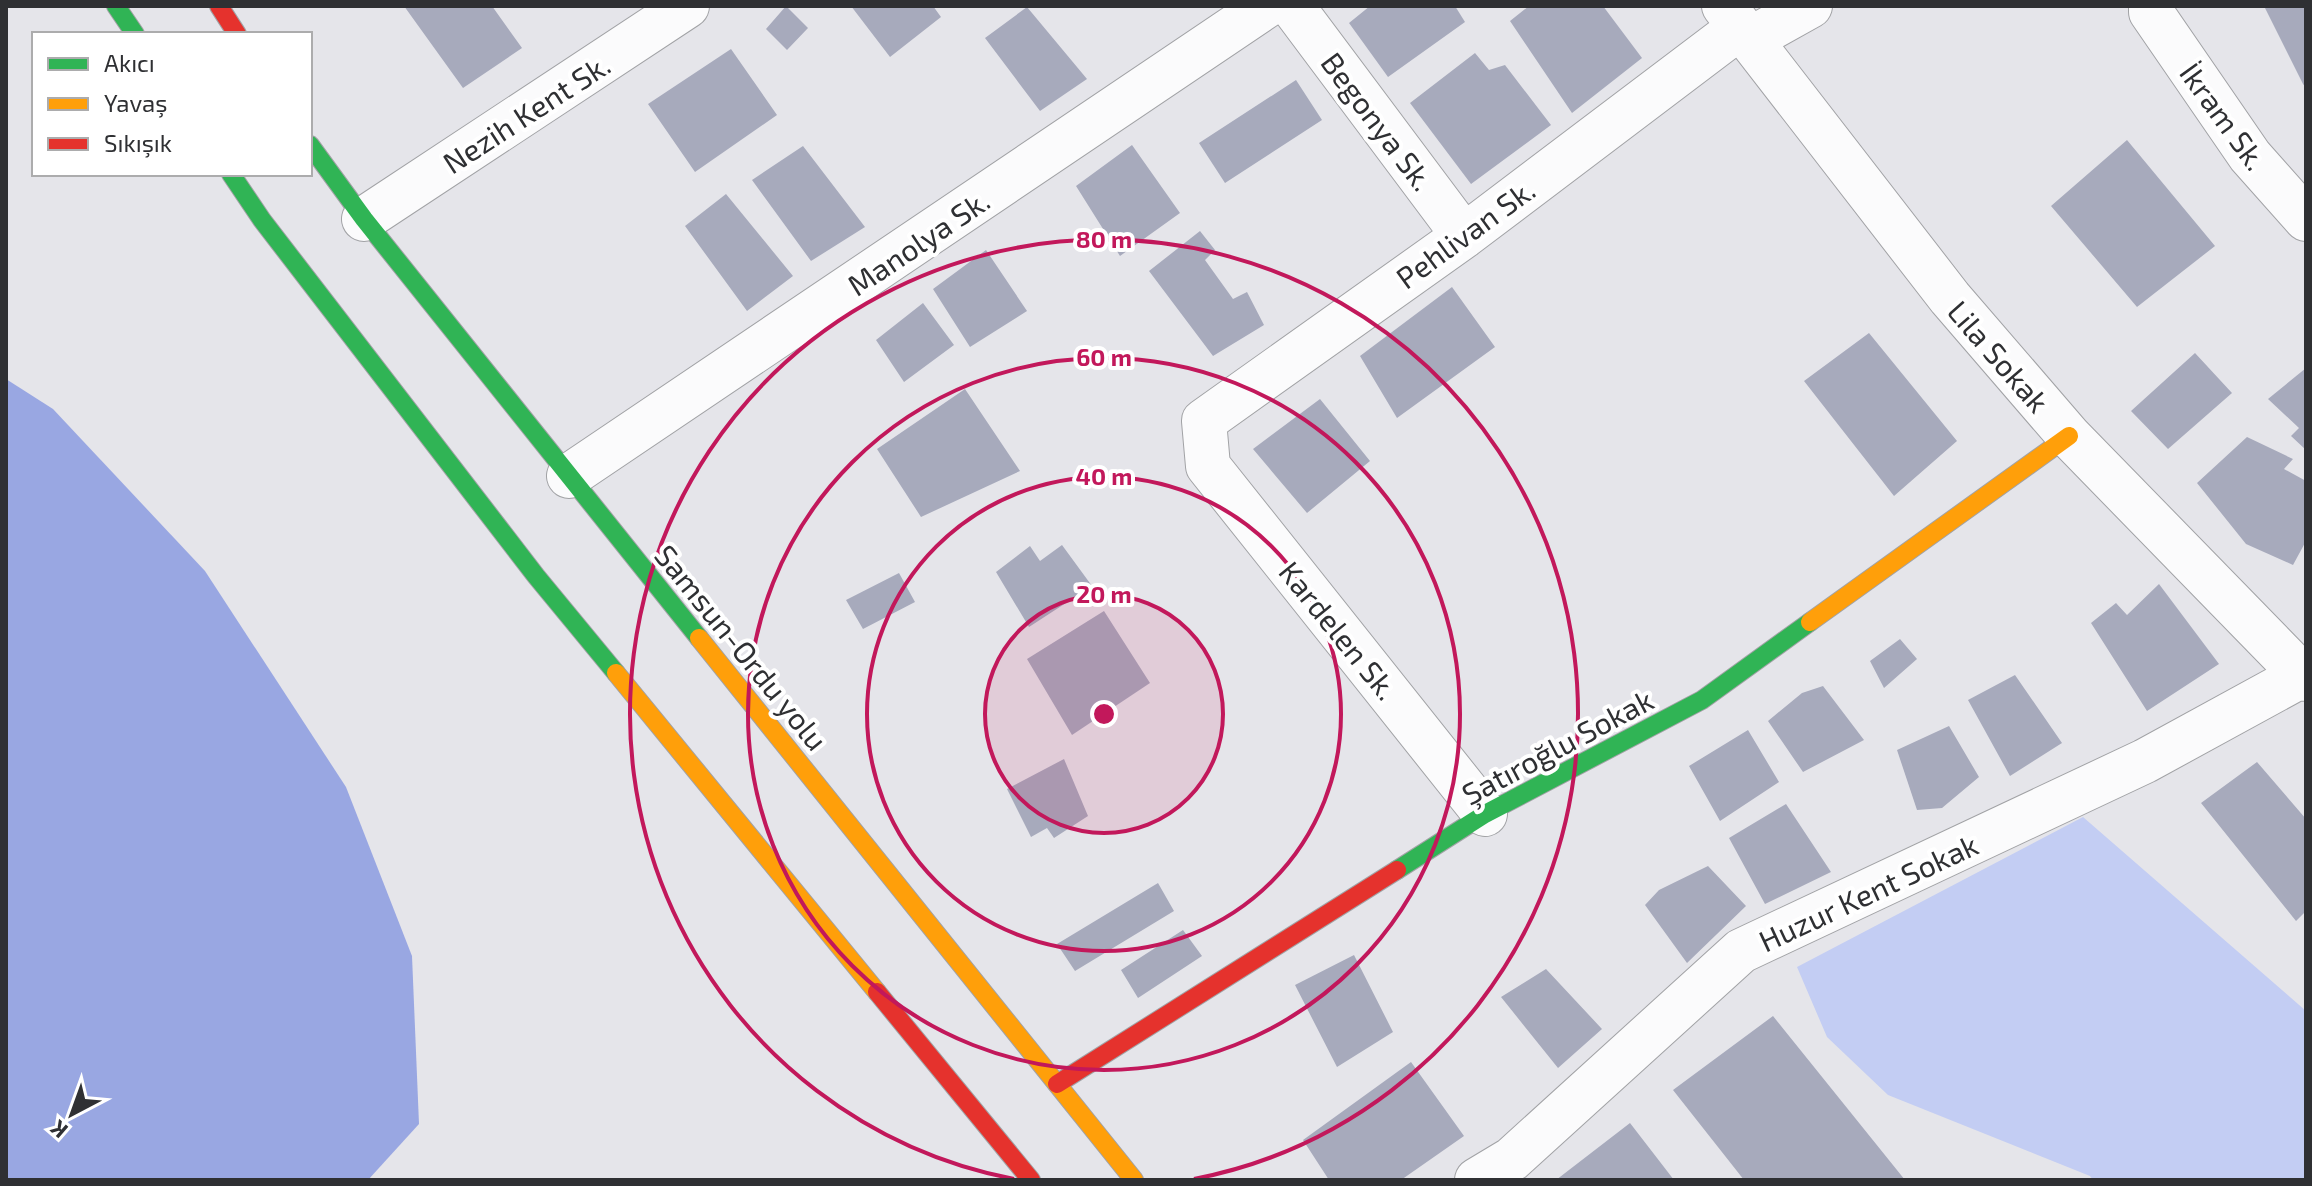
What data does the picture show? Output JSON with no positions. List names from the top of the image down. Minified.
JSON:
{"streets":{"main road":["Samsun-Ordu yolu","Şatıroğlu Sokak"],"street":["Nezih Kent Sk.","İkram Sk.","Begonya Sk.","Pehlivan Sk.","Manolya Sk.","Lila Sokak","Kardelen Sk.","Huzur Kent Sokak"]},"crossings":[["Nezih Kent Sk.","Samsun-Ordu yolu"],["Begonya Sk.","Pehlivan Sk."],["Pehlivan Sk.","Lila Sokak"],["Pehlivan Sk.","Kardelen Sk."],["Manolya Sk.","Samsun-Ordu yolu"],["Lila Sokak","Şatıroğlu Sokak"],["Lila Sokak","Huzur Kent Sokak"],["Kardelen Sk.","Şatıroğlu Sokak"],["Samsun-Ordu yolu","Şatıroğlu Sokak"]],"legend":["Akıcı","Yavaş","Sıkışık"],"north":"bottom left","rings":["80 m","60 m","40 m","20 m"]}
